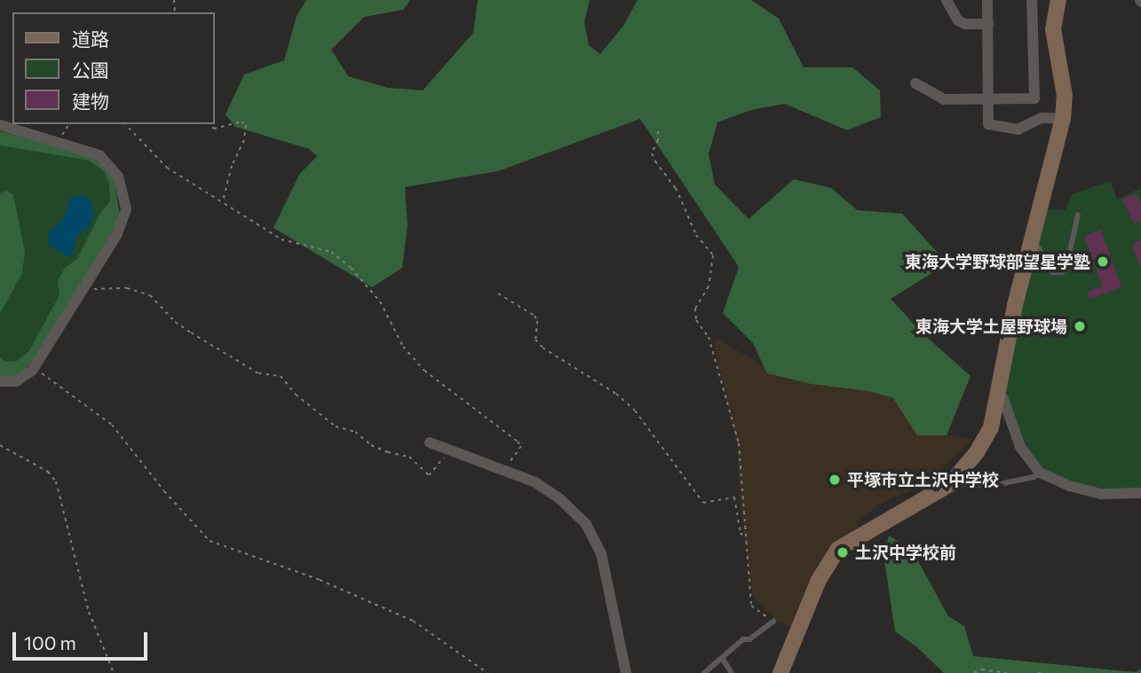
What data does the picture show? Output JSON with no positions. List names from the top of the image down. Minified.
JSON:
{"places":["東海大学野球部望星学塾","東海大学土屋野球場","平塚市立土沢中学校","土沢中学校前"],"legend":["道路","公園","建物"],"scale_bar":"100 m"}
